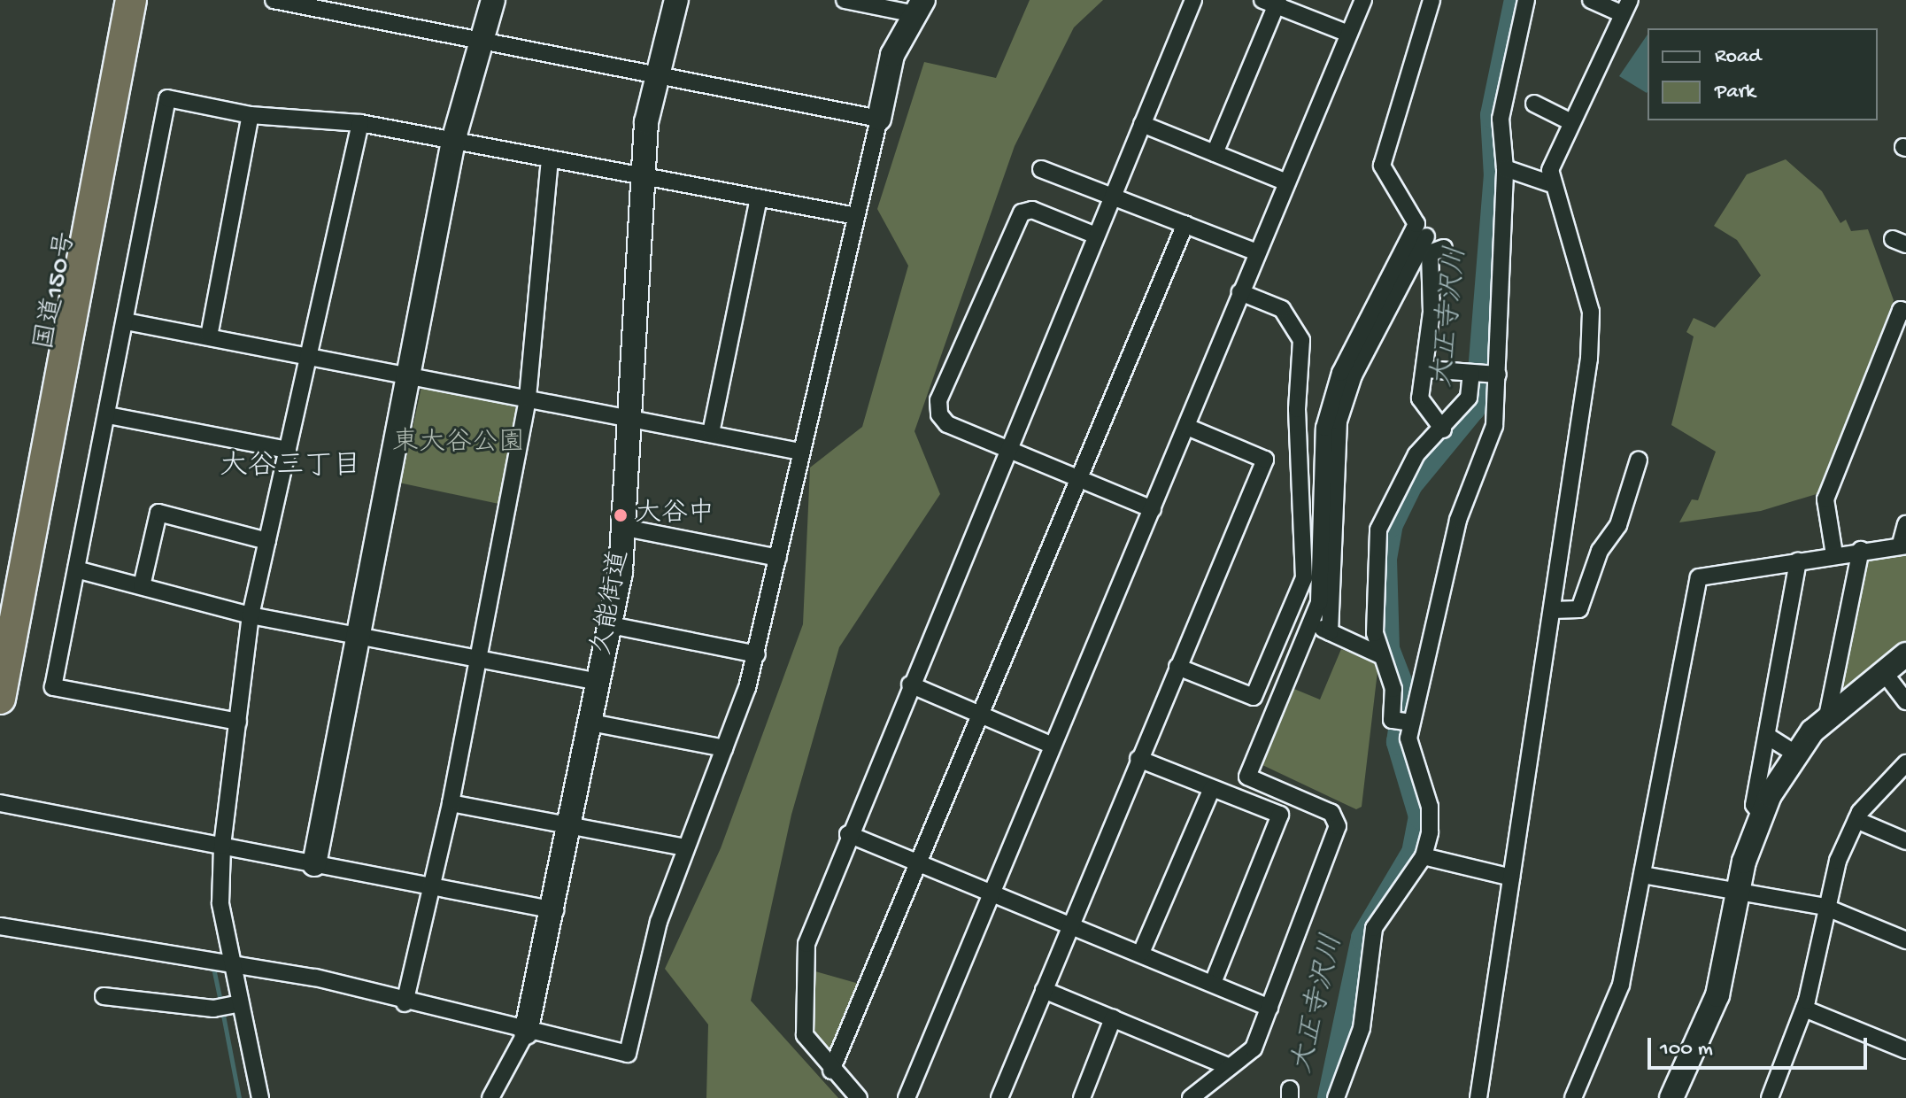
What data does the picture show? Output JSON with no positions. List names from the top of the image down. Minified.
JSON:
{"streets":{"highway":["国道150号"],"street":["久能街道"]},"districts":["大谷三丁目"],"water":["大正寺沢川"],"parks":["東大谷公園"],"places":["大谷中"],"legend":["Road","Park"],"scale_bar":"100 m"}
